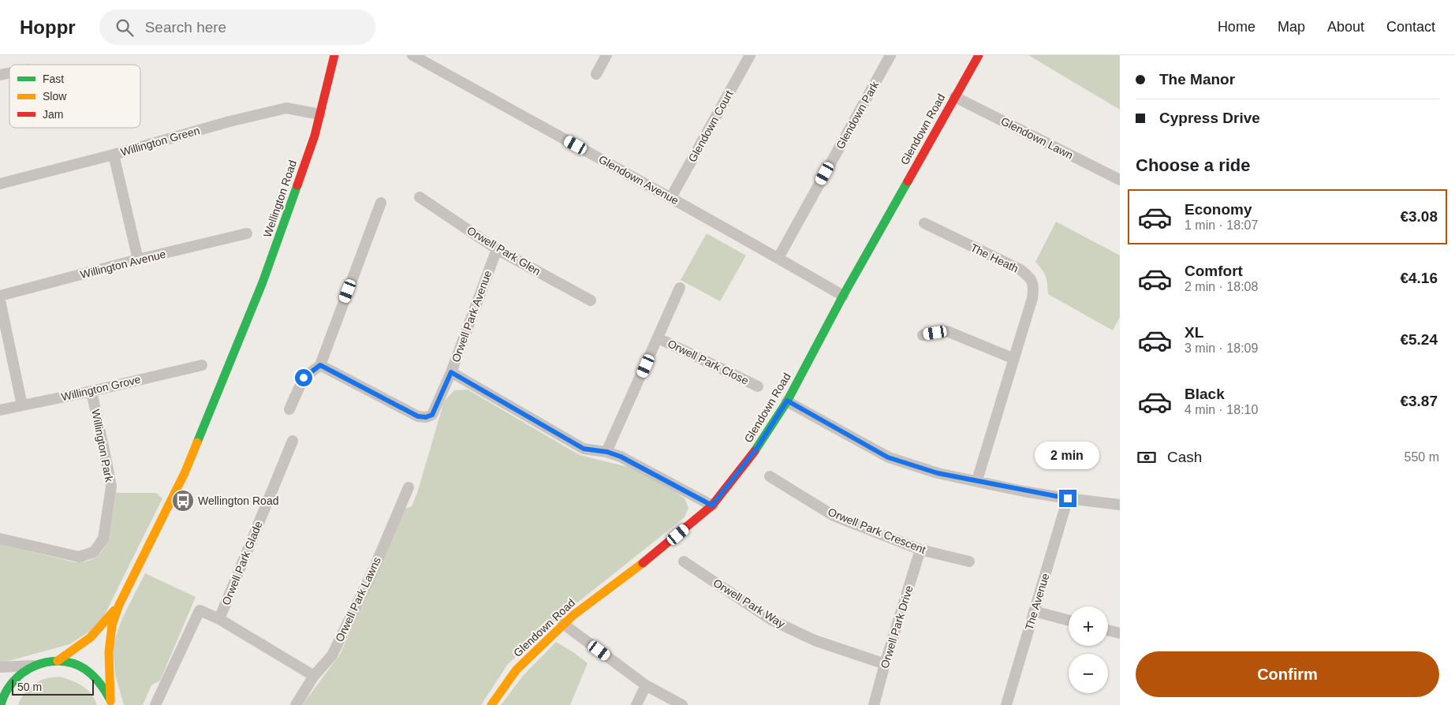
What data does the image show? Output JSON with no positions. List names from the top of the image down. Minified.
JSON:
{"streets":{"street":["Glendown Park","Glendown Court","Glendown Road","Glendown Lawn","Willington Green","Glendown Avenue","Wellington Road","Orwell Park Glen","The Heath","Willington Avenue","Orwell Park Avenue","Orwell Park Close","Willington Grove","Willington Park","Orwell Park Crescent","Orwell Park Glade","Orwell Park Lawns","The Avenue","Orwell Park Way","Orwell Park Drive"]},"crossings":[["Glendown Park","Glendown Avenue"],["Glendown Court","Glendown Avenue"],["Glendown Road","Glendown Lawn"],["Glendown Road","Glendown Avenue"],["Glendown Road","Orwell Park Avenue"],["Willington Green","Wellington Road"],["Orwell Park Glen","Orwell Park Avenue"],["Orwell Park Avenue","Orwell Park Close"],["Willington Grove","Willington Park"],["Orwell Park Crescent","Orwell Park Drive"],["Orwell Park Glade","Orwell Park Lawns"],["Orwell Park Way","Orwell Park Drive"]],"places":{"bus stop":["Wellington Road"]},"legend":["Fast","Slow","Jam"],"scale_bar":"50 m","page":{"header":"Hoppr","search":"Search here","nav":["Home","Map","About","Contact"],"banner":["The Manor","Cypress Drive"],"heading":"Choose a ride","list":[{"name":"Economy","note":"1 min · 18:07","value":"€3.08"},{"name":"Comfort","note":"2 min · 18:08","value":"€4.16"},{"name":"XL","note":"3 min · 18:09","value":"€5.24"},{"name":"Black","note":"4 min · 18:10","value":"€3.87"}],"pay":["Cash","550 m"],"bubble":"2 min","map_buttons":["+","−"],"buttons":"Confirm","scale":"50 m"}}
